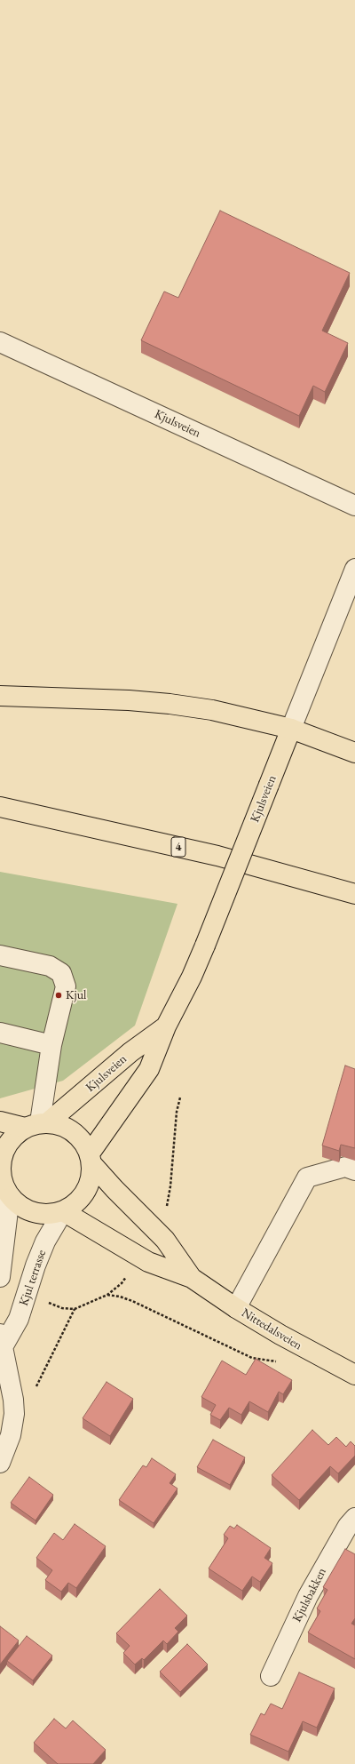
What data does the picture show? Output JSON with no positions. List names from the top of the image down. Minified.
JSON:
{"streets":{"main road":["Kjulsveien","4","Nittedalsveien"],"street":["Kjul terrasse","Kjulsbakken"]},"crossings":[["Kjulsveien","Kjul terrasse"],["Kjulsveien","Nittedalsveien"],["Kjul terrasse","Nittedalsveien"]],"places":["Kjul"]}
